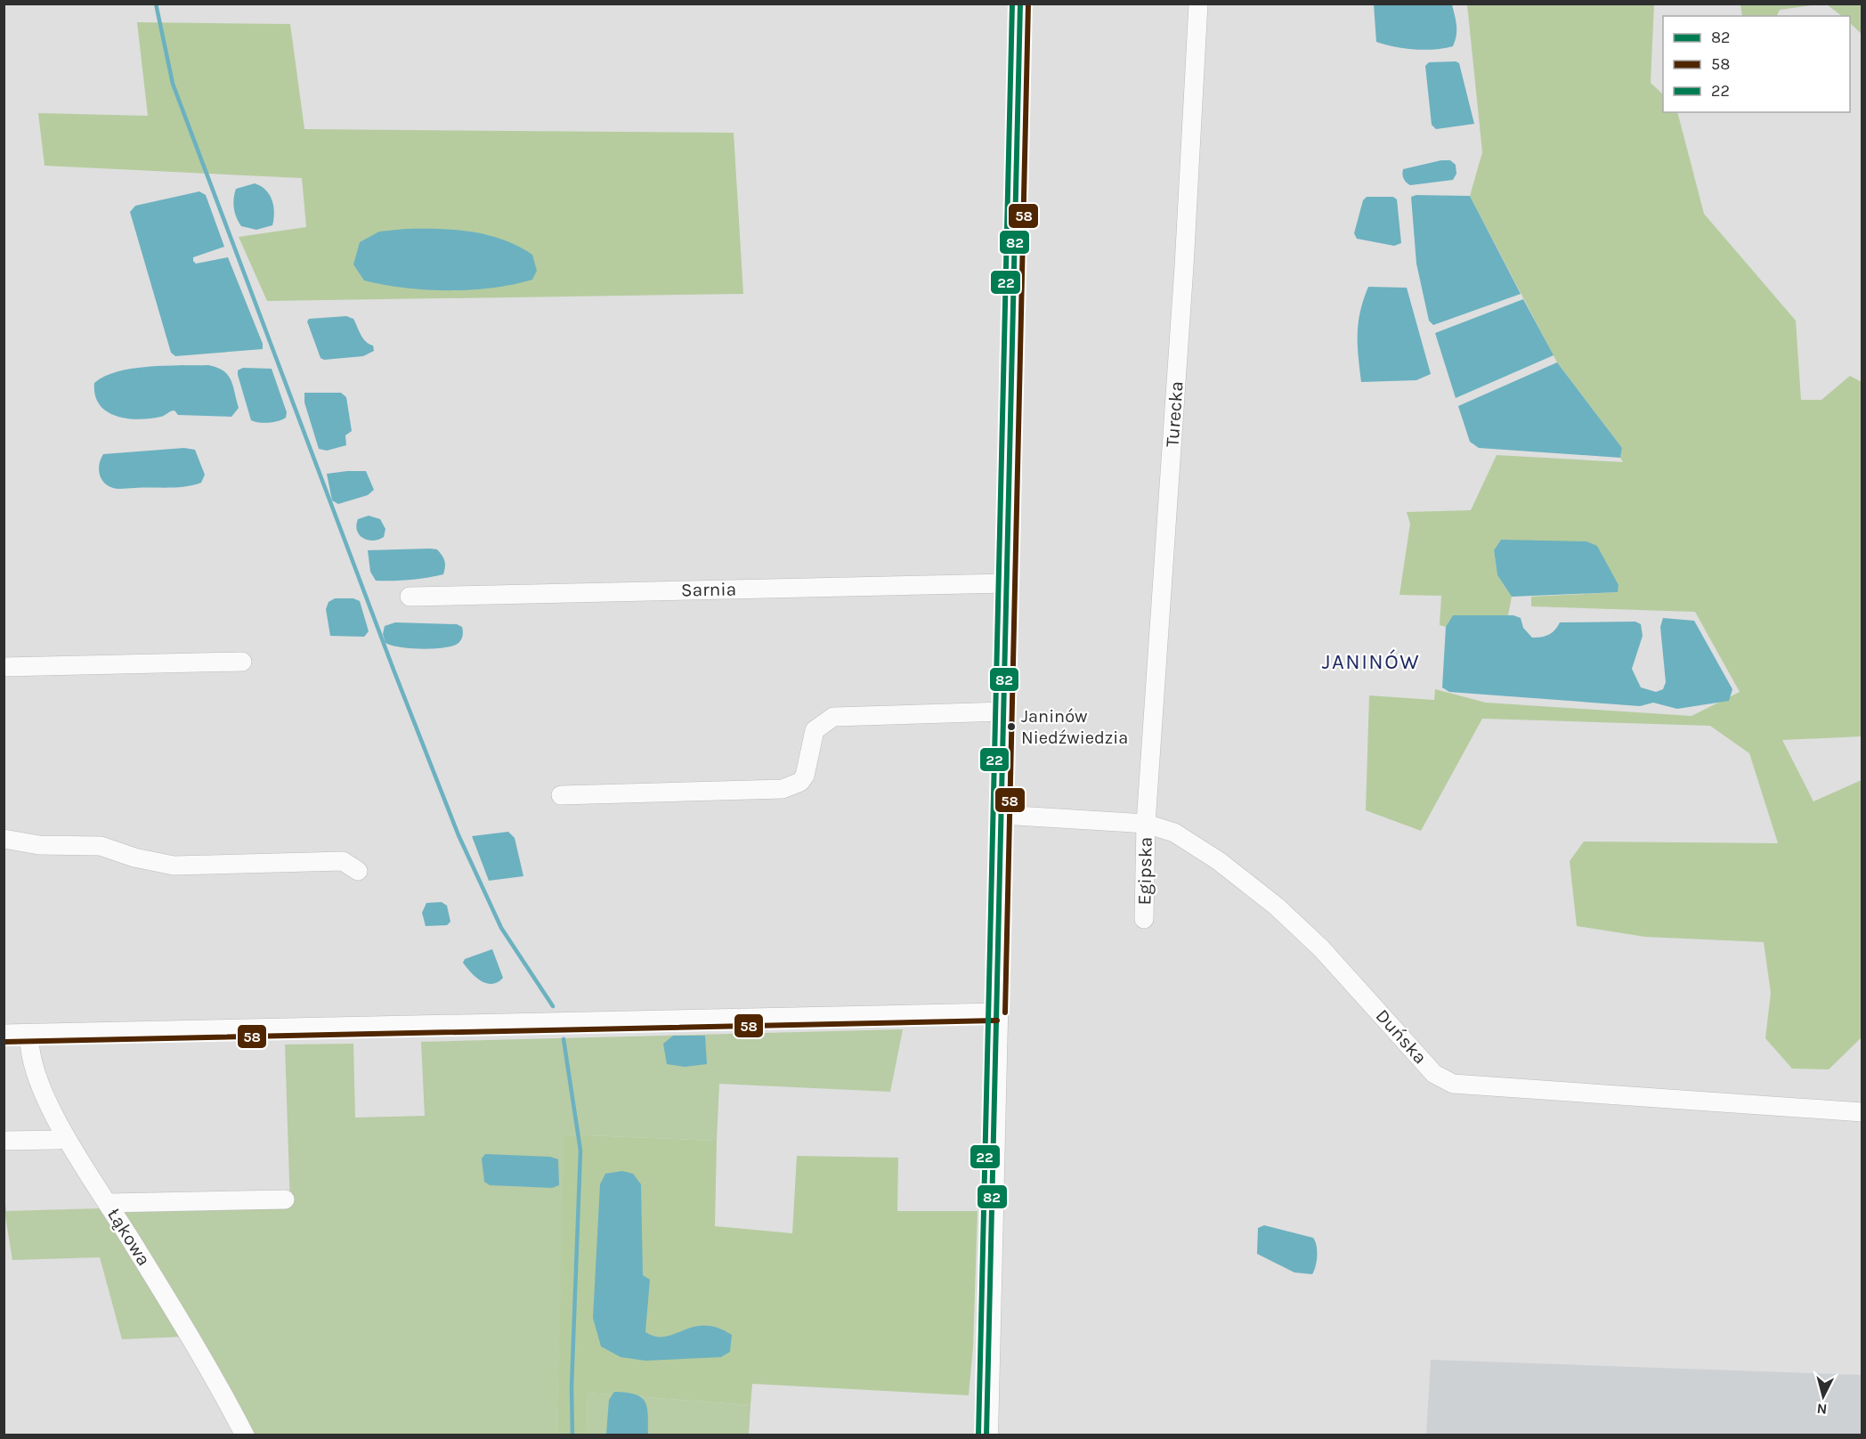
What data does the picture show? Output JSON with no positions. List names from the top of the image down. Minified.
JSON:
{"streets":{"street":["Turecka","Sarnia","Egipska","Duńska","Łąkowa"]},"crossings":[["Turecka","Egipska"],["Turecka","Duńska"],["Egipska","Duńska"]],"districts":["JANINÓW"],"places":["Janinów Niedźwiedzia"],"lines":["transit line 82","transit line 58","transit line 22"],"legend":["82","58","22"],"north":"bottom"}
